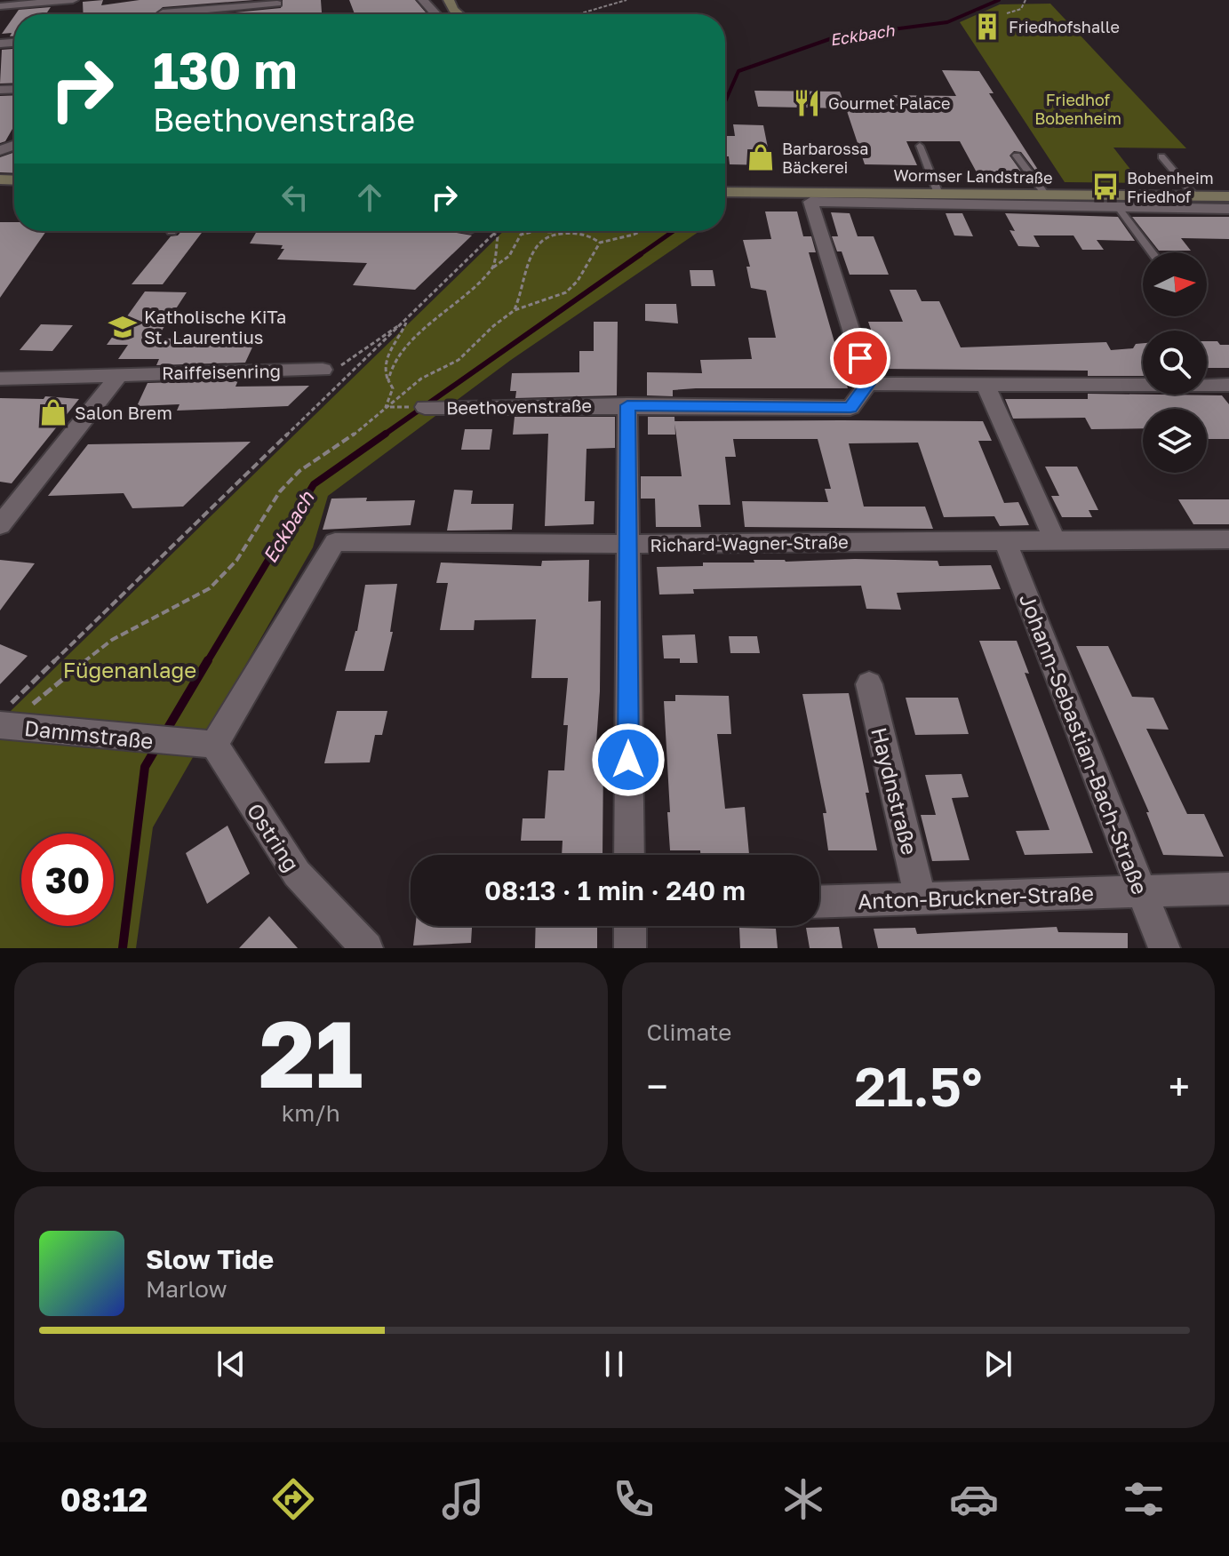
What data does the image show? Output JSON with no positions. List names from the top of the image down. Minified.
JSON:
{"streets":{"main road":["Wormser Landstraße"],"street":["Raiffeisenring","Beethovenstraße","Richard-Wagner-Straße","Dammstraße","Johann-Sebastian-Bach-Straße","Haydnstraße","Ostring","Anton-Bruckner-Straße"]},"crossings":[["Wormser Landstraße","Beethovenstraße"],["Richard-Wagner-Straße","Dammstraße"],["Richard-Wagner-Straße","Johann-Sebastian-Bach-Straße"],["Richard-Wagner-Straße","Ostring"],["Dammstraße","Ostring"],["Johann-Sebastian-Bach-Straße","Anton-Bruckner-Straße"],["Haydnstraße","Anton-Bruckner-Straße"]],"water":["Eckbach"],"parks":["Friedhof Bobenheim","Fügenanlage"],"places":{"building":["Friedhofshalle"],"restaurant":["Gourmet Palace"],"shop":["Barbarossa Bäckerei","Salon Brem"],"bus stop":["Bobenheim Friedhof"],"school or university":["Katholische KiTa St. Laurentius"]},"north":"right","page":{"turn":["130 m","Beethovenstraße"],"limit":"30","trip":"08:13 · 1 min · 240 m","tile":[["21","km/h"],"Climate"],"heat":["−","21.5°","+"],"song":["Slow Tide","Marlow"],"tabs":"08:12"}}
